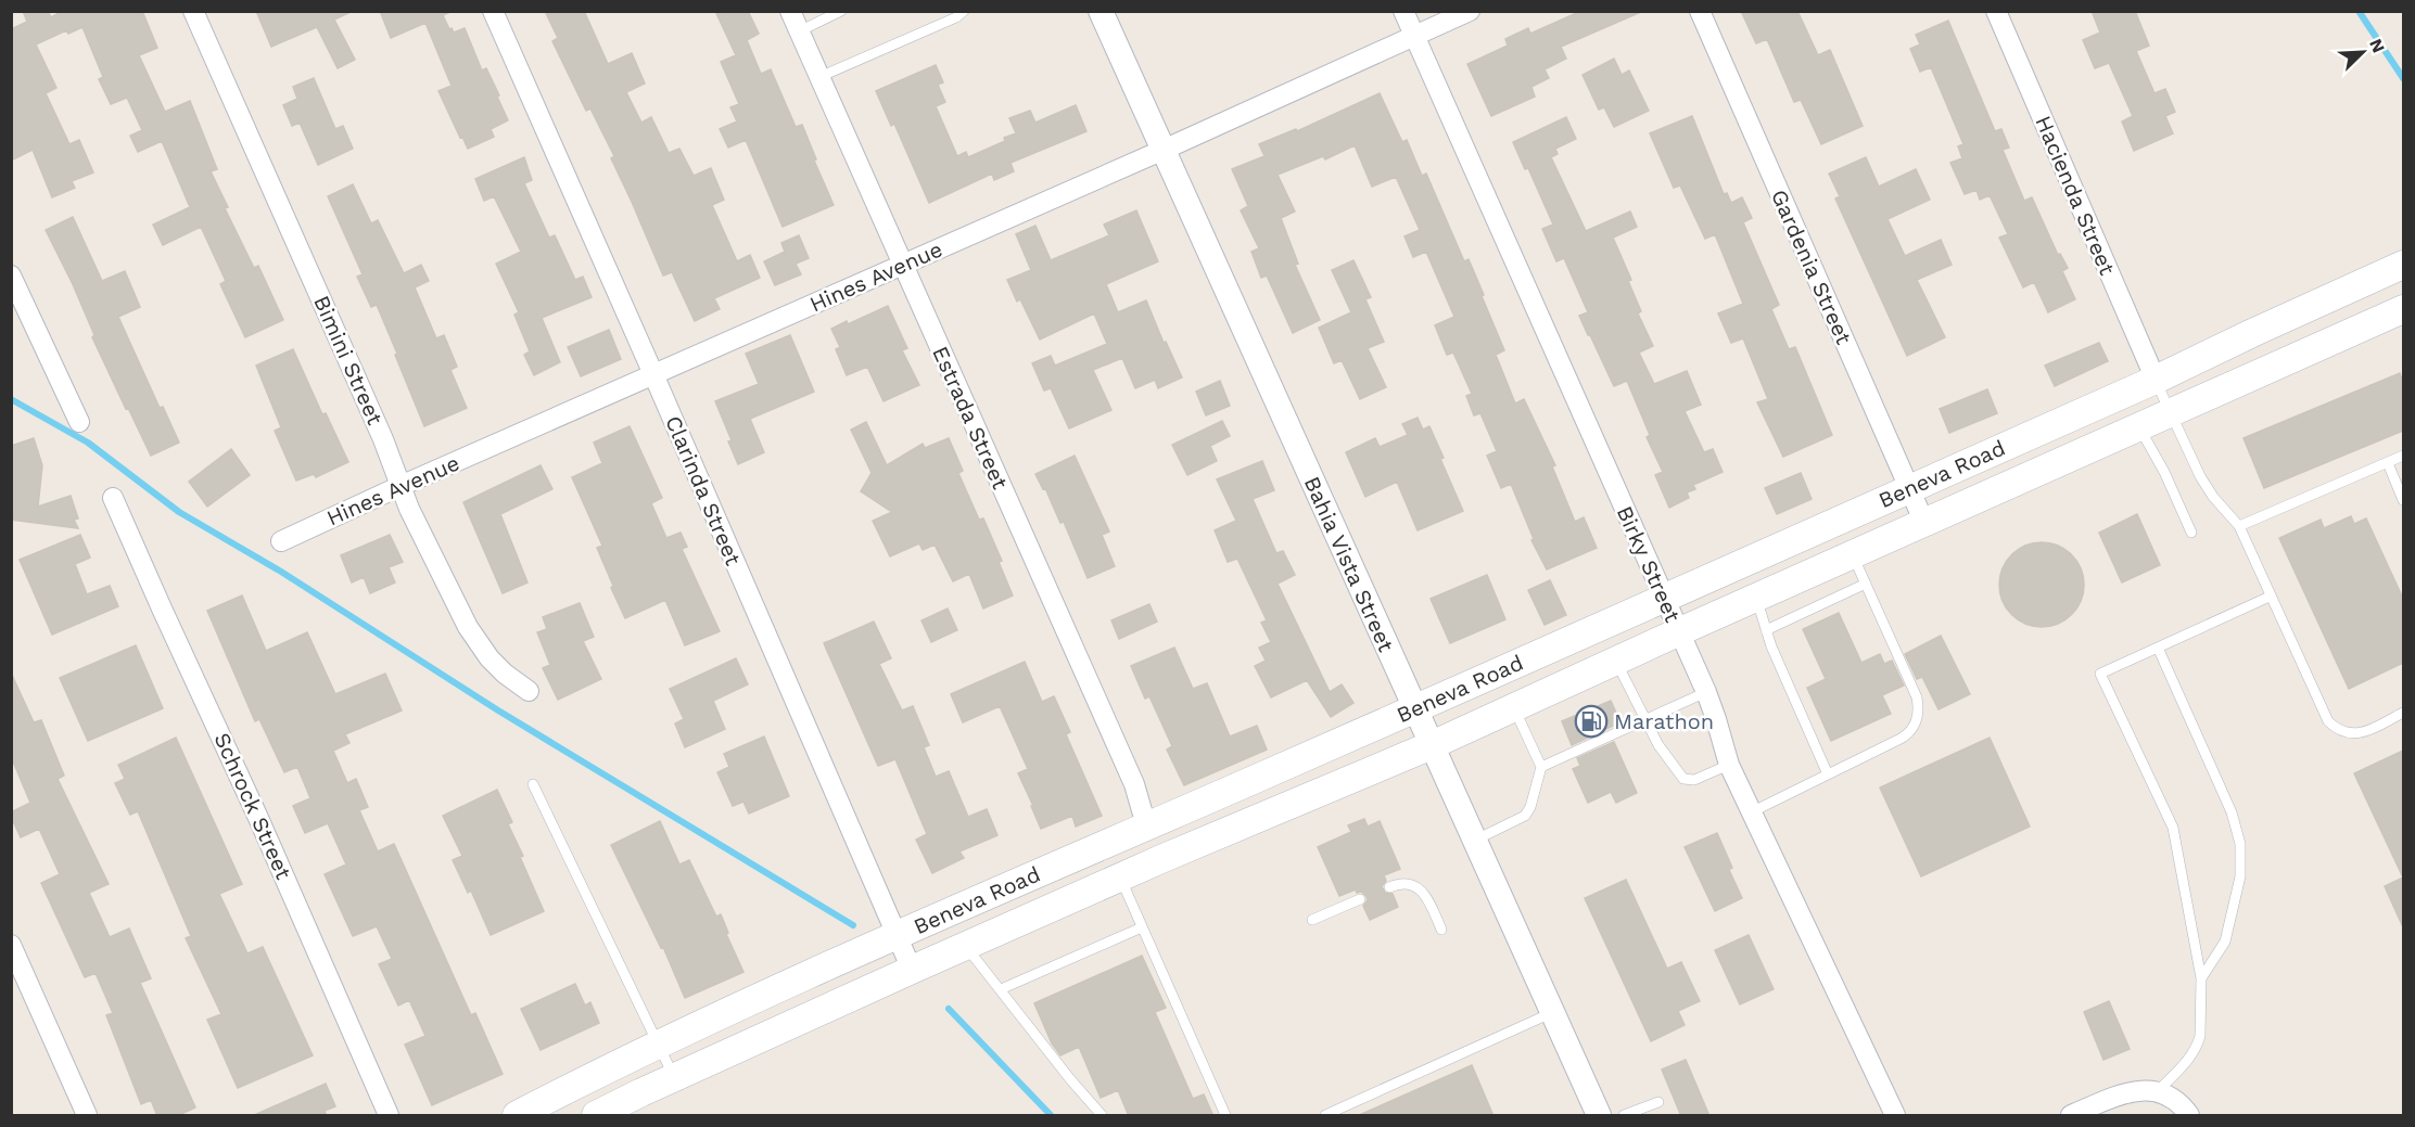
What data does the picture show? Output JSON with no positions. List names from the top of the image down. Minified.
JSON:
{"streets":{"main road":["Beneva Road"],"street":["Hacienda Street","Gardenia Street","Hines Avenue","Bimini Street","Estrada Street","Clarinda Street","Bahia Vista Street","Birky Street","Schrock Street"]},"crossings":[["Hacienda Street","Beneva Road"],["Gardenia Street","Beneva Road"],["Hines Avenue","Bimini Street"],["Hines Avenue","Estrada Street"],["Hines Avenue","Clarinda Street"],["Hines Avenue","Bahia Vista Street"],["Hines Avenue","Birky Street"],["Estrada Street","Beneva Road"],["Beneva Road","Clarinda Street"],["Beneva Road","Bahia Vista Street"],["Beneva Road","Birky Street"]],"places":{"fuel station":["Marathon"]},"north":"top right"}
